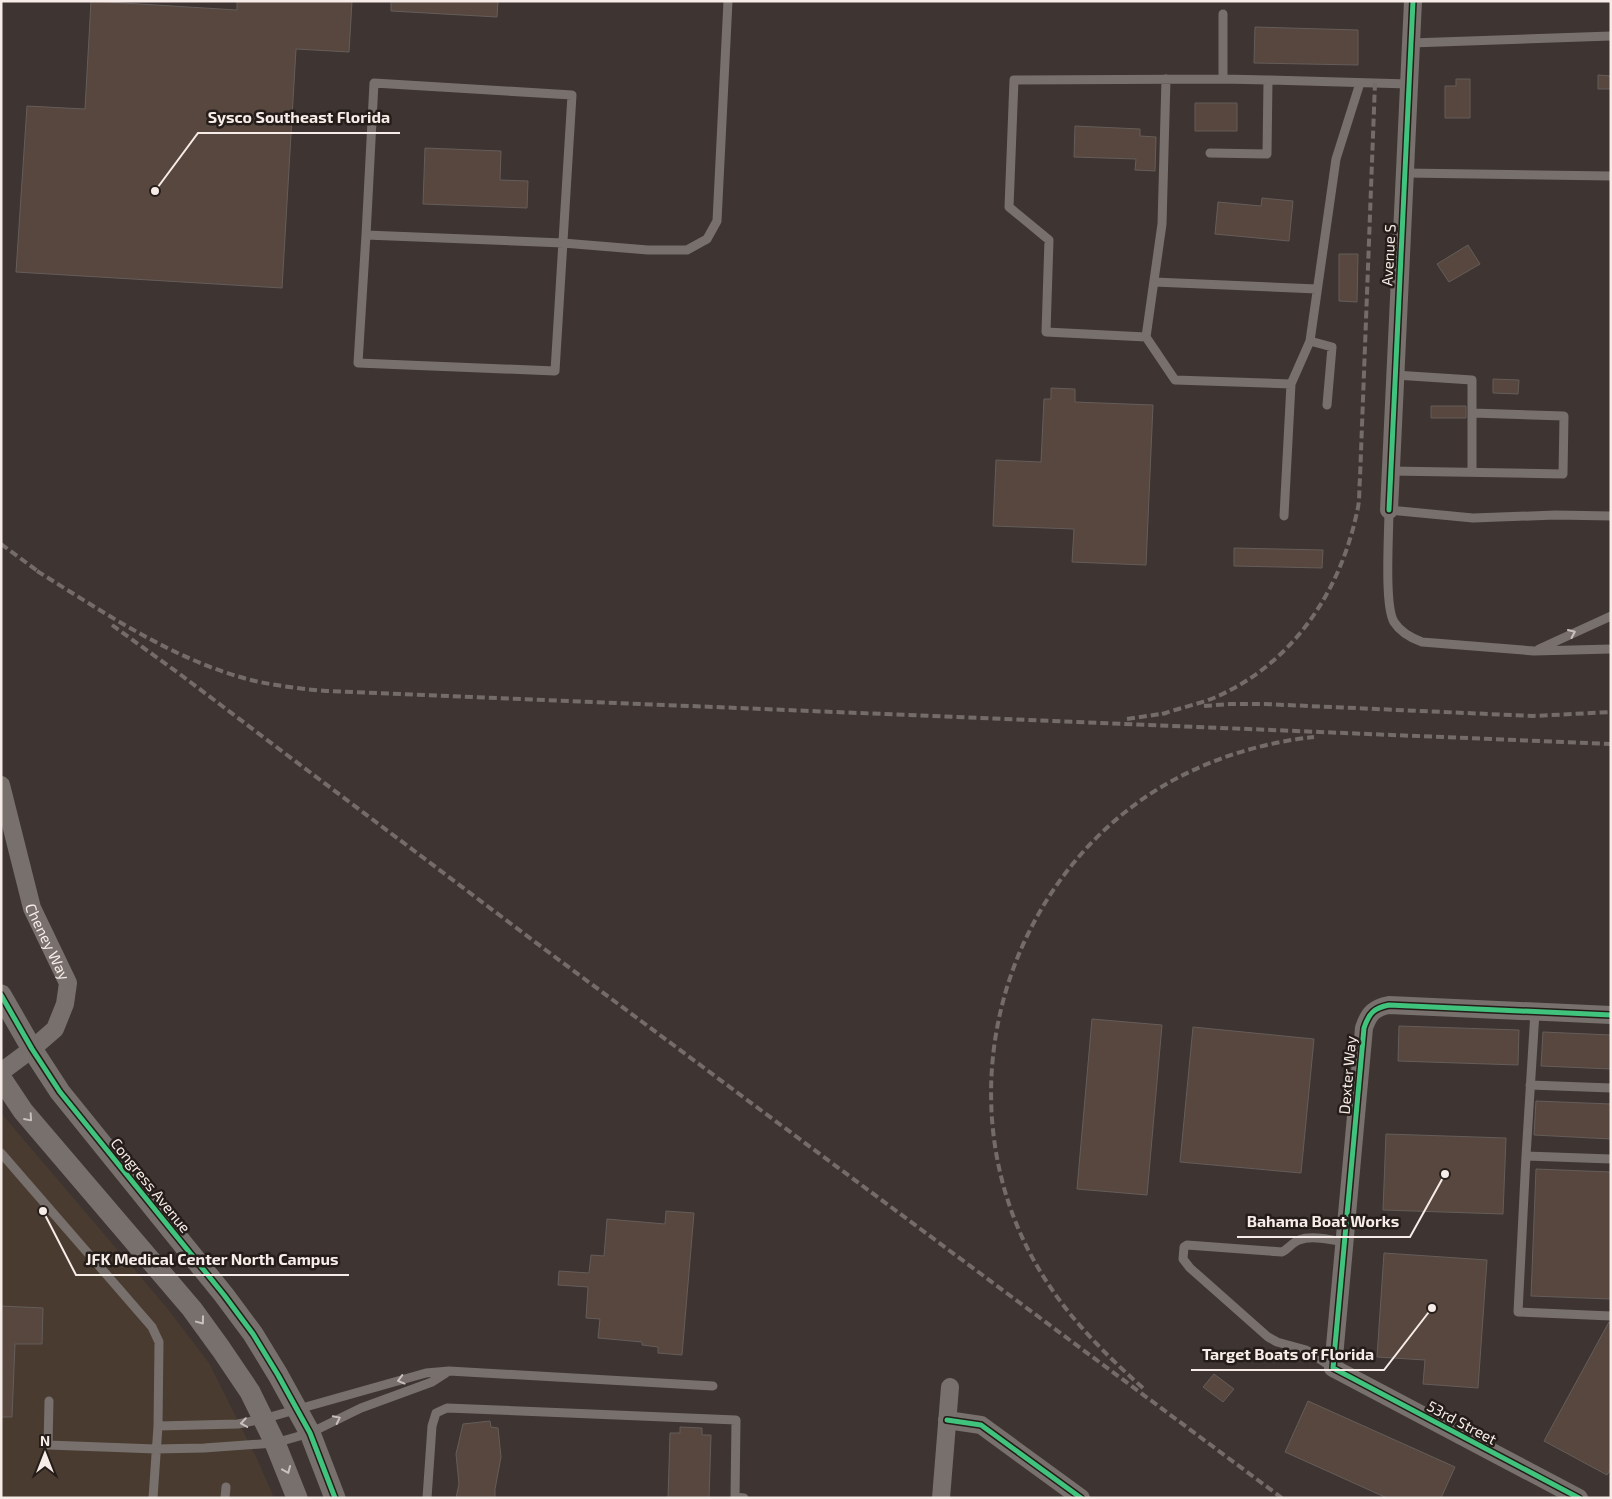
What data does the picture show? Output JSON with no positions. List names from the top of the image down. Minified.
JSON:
{"streets":{"street":["Avenue S","Cheney Way","Dexter Way","Congress Avenue","53rd Street"]},"crossings":[["Cheney Way","Congress Avenue"],["Dexter Way","53rd Street"]],"places":["Sysco Southeast Florida","Bahama Boat Works","JFK Medical Center North Campus","Target Boats of Florida"],"north":"top"}
